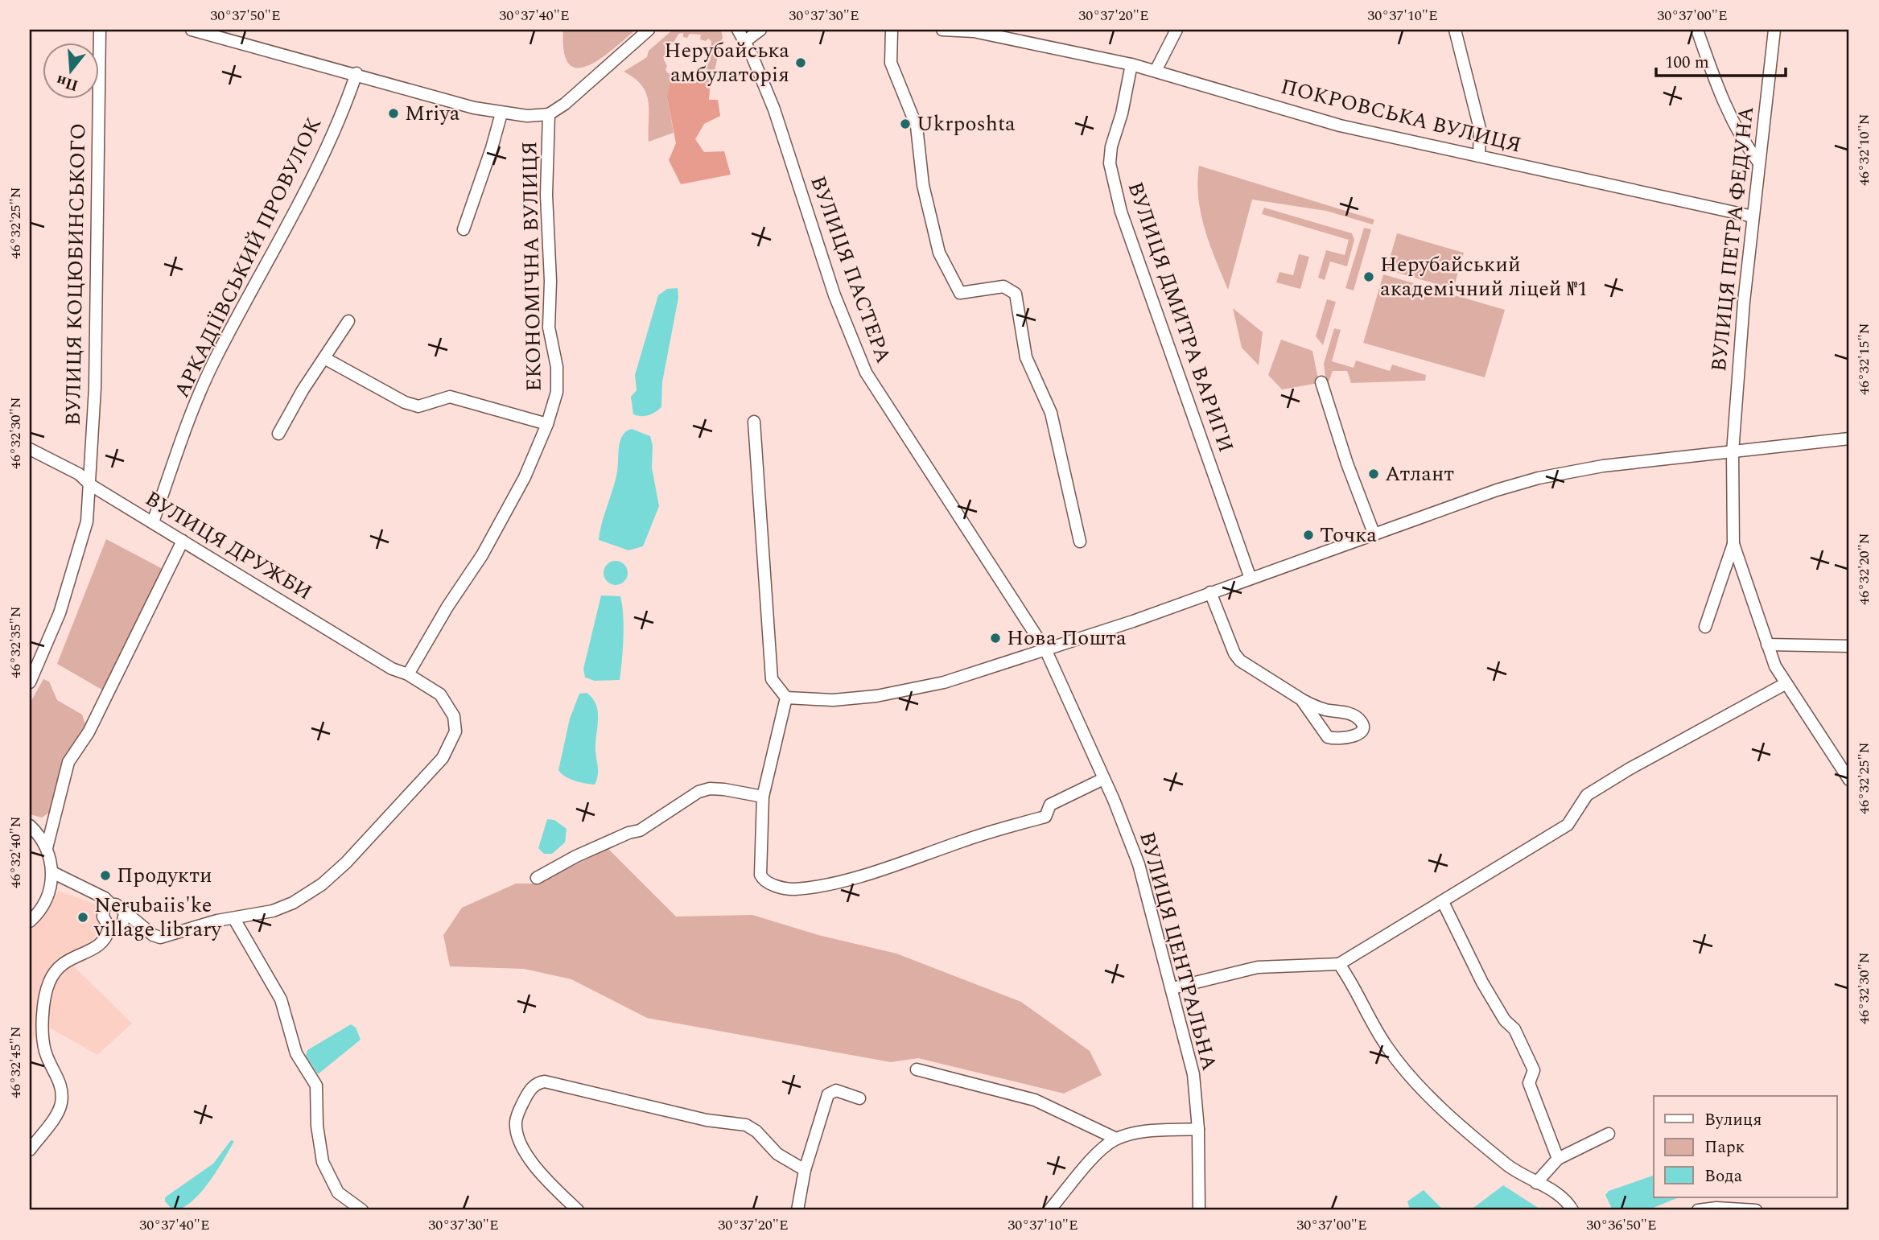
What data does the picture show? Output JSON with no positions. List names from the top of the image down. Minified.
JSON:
{"streets":{"street":["ПОКРОВСЬКА ВУЛИЦЯ","ВУЛИЦЯ ПЕТРА ФЕДУНА","АРКАДІЇВСЬКИЙ ПРОВУЛОК","ЕКОНОМІЧНА ВУЛИЦЯ","ВУЛИЦЯ ПАСТЕРА","ВУЛИЦЯ КОЦЮБИНСЬКОГО","ВУЛИЦЯ ДМИТРА ВАРИГИ","ВУЛИЦЯ ДРУЖБИ","ВУЛИЦЯ ЦЕНТРАЛЬНА"]},"crossings":[["ПОКРОВСЬКА ВУЛИЦЯ","ВУЛИЦЯ ПЕТРА ФЕДУНА"],["ПОКРОВСЬКА ВУЛИЦЯ","ВУЛИЦЯ ДМИТРА ВАРИГИ"],["АРКАДІЇВСЬКИЙ ПРОВУЛОК","ВУЛИЦЯ ДРУЖБИ"],["ЕКОНОМІЧНА ВУЛИЦЯ","ВУЛИЦЯ ДРУЖБИ"],["ВУЛИЦЯ ПАСТЕРА","ВУЛИЦЯ ЦЕНТРАЛЬНА"],["ВУЛИЦЯ КОЦЮБИНСЬКОГО","ВУЛИЦЯ ДРУЖБИ"]],"places":["Нерубайська амбулаторія","Mriya","Ukrposhta","Нерубайський академічний ліцей №1","Атлант","Точка","Нова Пошта","Продукти","Nerubaiis'ke village library"],"legend":["Вулиця","Парк","Вода"],"scale_bar":"100 m","north":"bottom","coordinates":["30°37'50\"E","30°37'40\"E","30°37'30\"E","30°37'20\"E","30°37'10\"E","30°37'00\"E","46°32'10\"N","46°32'25\"N","46°32'15\"N","46°32'30\"N","46°32'20\"N","46°32'35\"N","46°32'40\"N","46°32'45\"N","30°36'50\"E"]}
